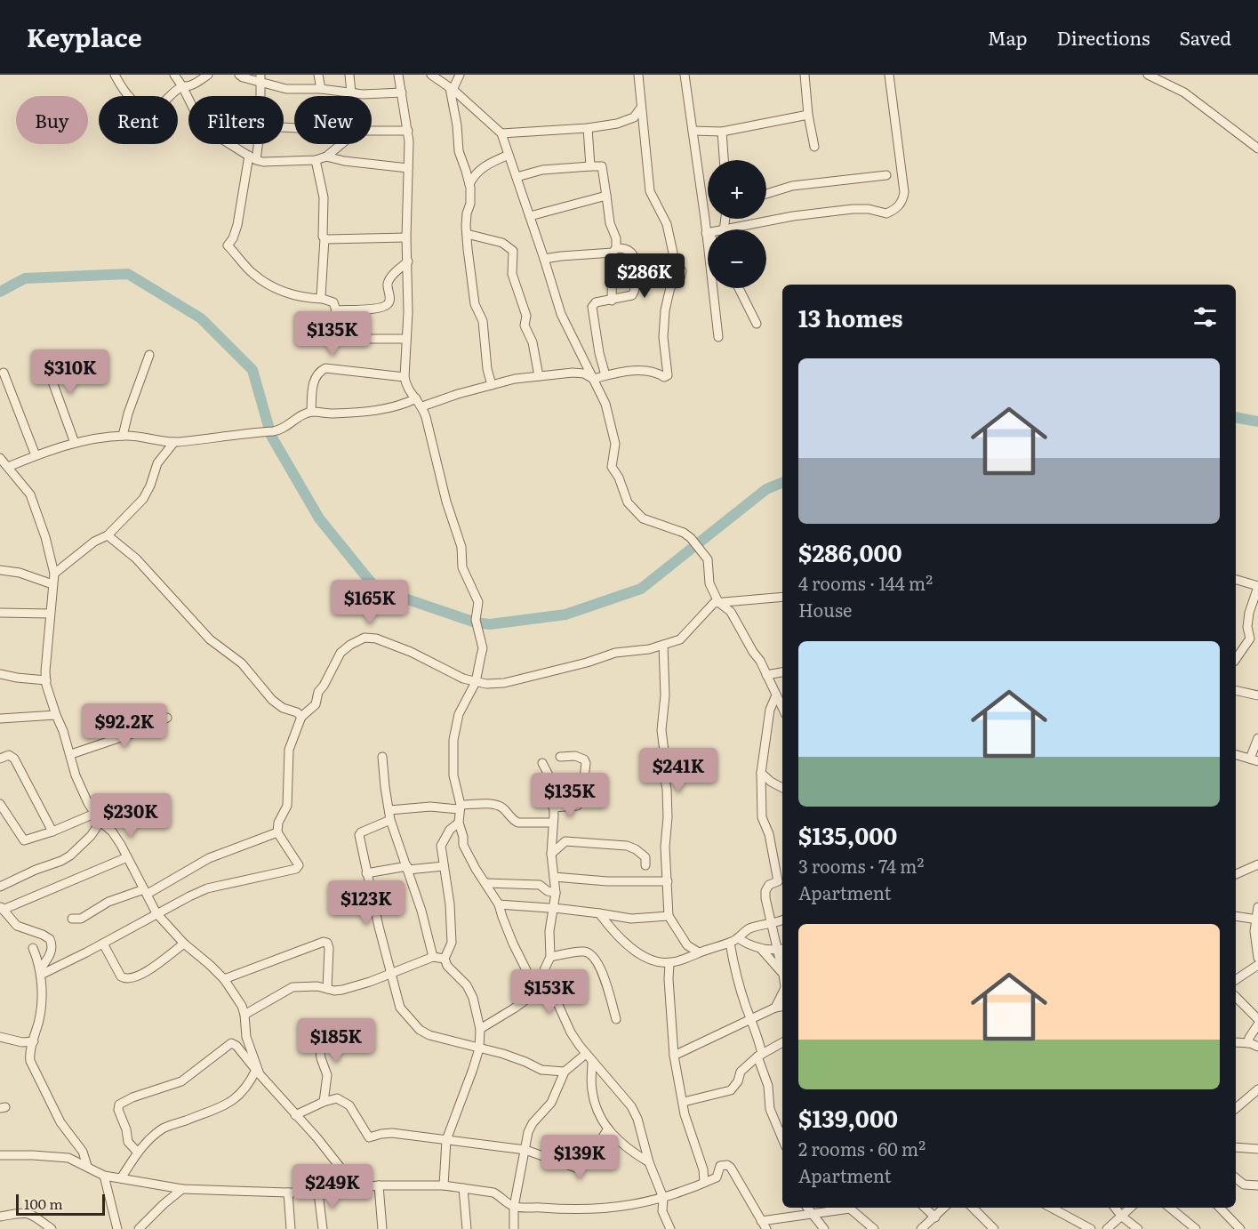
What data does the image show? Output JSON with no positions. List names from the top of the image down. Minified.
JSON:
{"scale_bar":"100 m","page":{"header":"Keyplace","nav":["Map","Directions","Saved"],"chip":["Buy","Rent","Filters","New"],"map_buttons":["+","−"],"price":["$286K","$135K","$310K","$165K","$92.2K","$241K","$135K","$230K","$123K","$153K","$185K","$139K","$249K"],"heading":"13 homes","list":[{"name":"$286,000","note":"4 rooms · 144 m² · House"},{"name":"$135,000","note":"3 rooms · 74 m² · Apartment"},{"name":"$139,000","note":"2 rooms · 60 m² · Apartment"}],"scale":"100 m"}}
